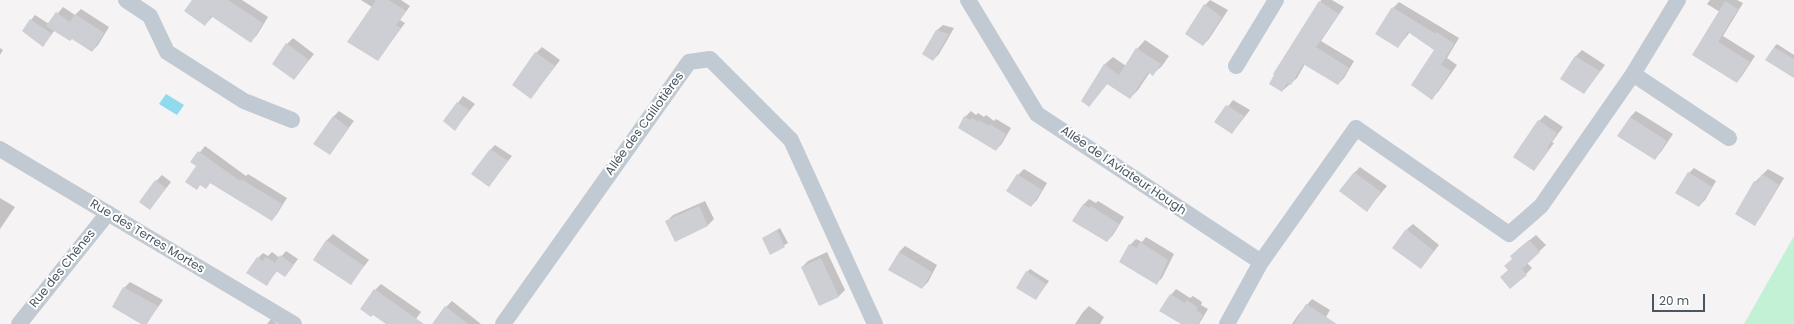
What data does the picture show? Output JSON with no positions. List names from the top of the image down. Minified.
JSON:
{"streets":{"street":["Allée des Caillotières","Allée de l'Aviateur Hough","Rue des Terres Mortes","Rue des Chênes"]},"crossings":[["Rue des Terres Mortes","Rue des Chênes"]],"scale_bar":"20 m"}
